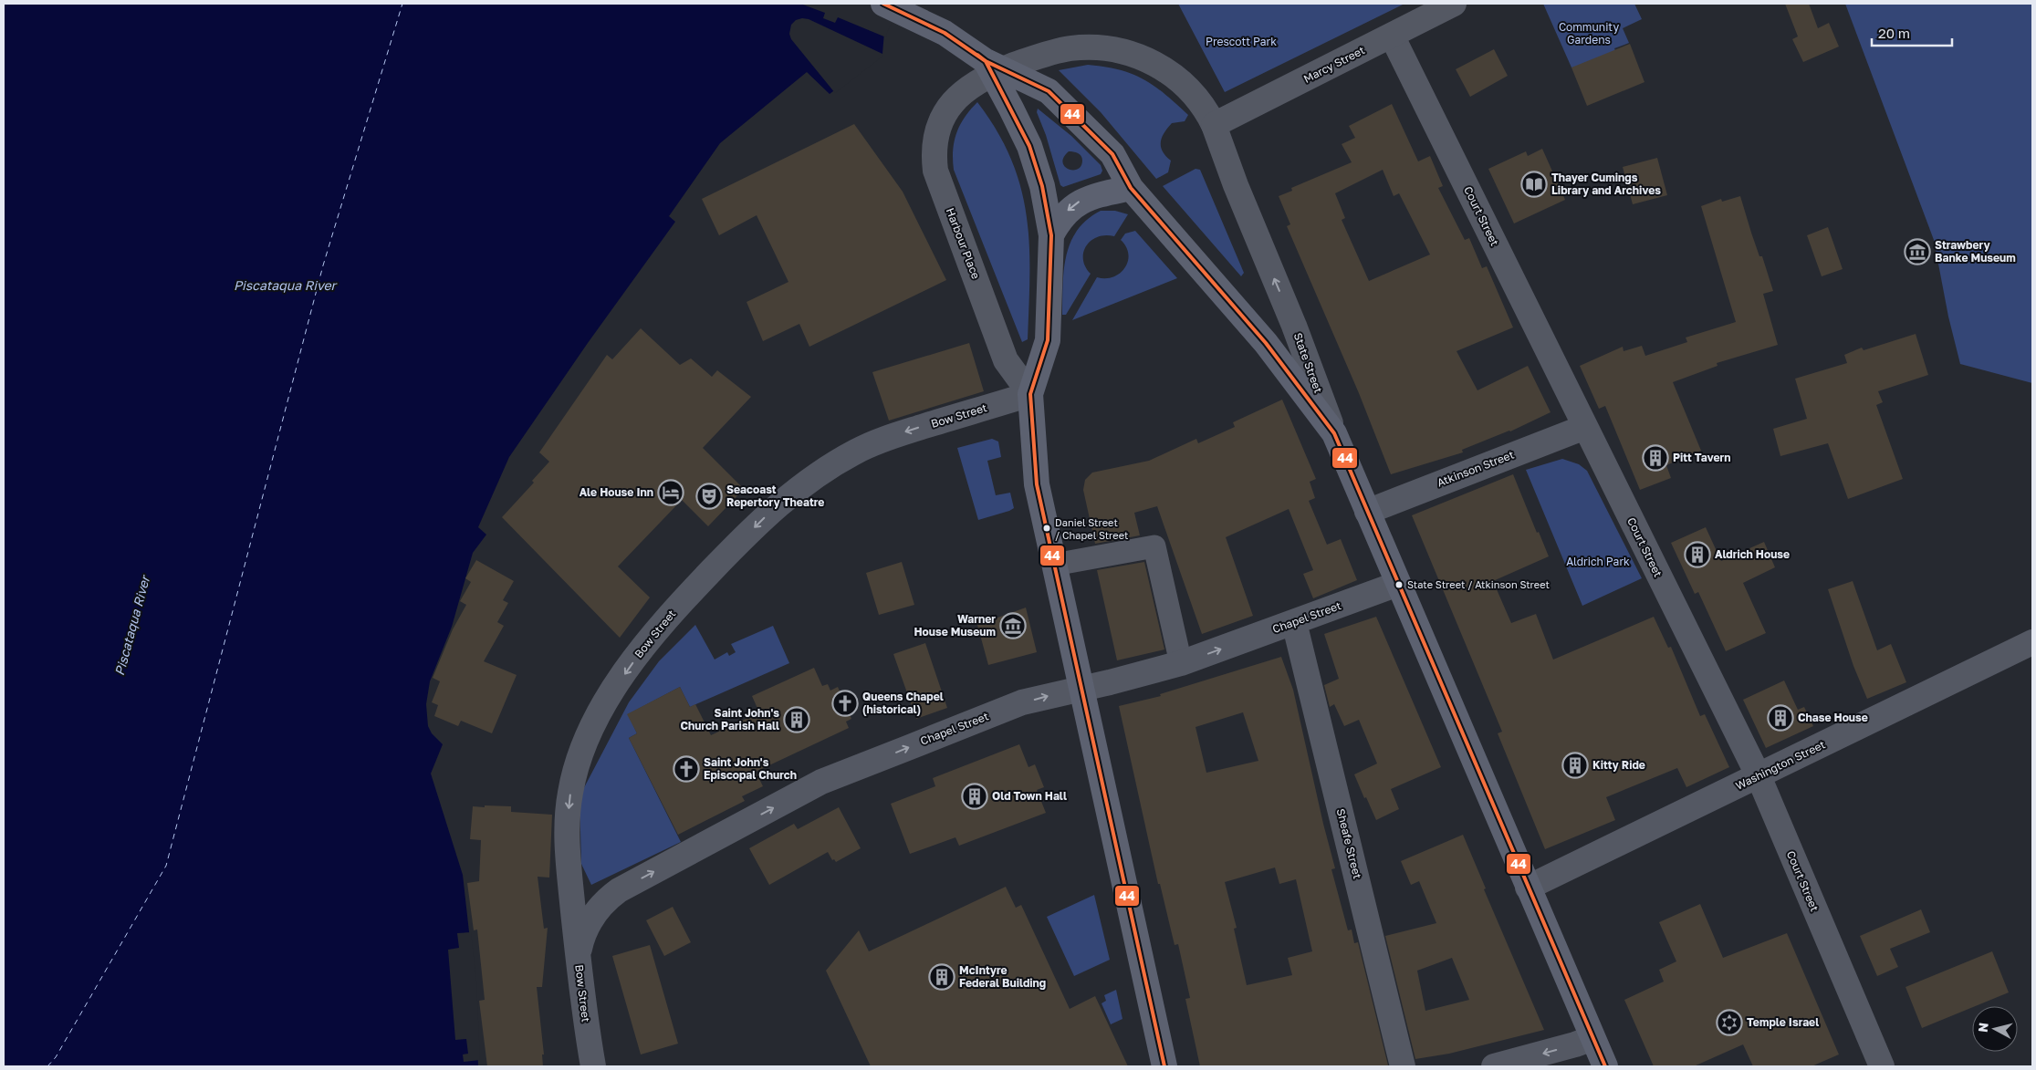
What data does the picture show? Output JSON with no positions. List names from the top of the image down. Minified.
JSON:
{"streets":{"main road":["State Street"],"street":["Marcy Street","Court Street","Harbour Place","Bow Street","Atkinson Street","Chapel Street","Washington Street","Sheafe Street"]},"crossings":[["Marcy Street","Court Street"],["Marcy Street","State Street"],["Court Street","Atkinson Street"],["Court Street","Washington Street"],["Harbour Place","State Street"],["Harbour Place","Bow Street"],["State Street","Atkinson Street"],["State Street","Chapel Street"],["State Street","Washington Street"],["Bow Street","Chapel Street"],["Chapel Street","Sheafe Street"]],"one_way":["Bow Street","Chapel Street"],"water":["Piscataqua River"],"parks":["Community Gardens","Prescott Park","Aldrich Park"],"places":{"library":["Thayer Cumings Library and Archives"],"museum":["Strawbery Banke Museum","Warner House Museum"],"building":["Pitt Tavern","Aldrich House","Chase House","Saint John's Church Parish Hall","Kitty Ride","Old Town Hall","McIntyre Federal Building"],"hotel":["Ale House Inn"],"theatre":["Seacoast Repertory Theatre"],"other":["Daniel Street / Chapel Street","State Street / Atkinson Street"],"church":["Queens Chapel (historical)","Saint John's Episcopal Church"],"synagogue":["Temple Israel"]},"lines":["transit line 44"],"scale_bar":"20 m","north":"left"}
